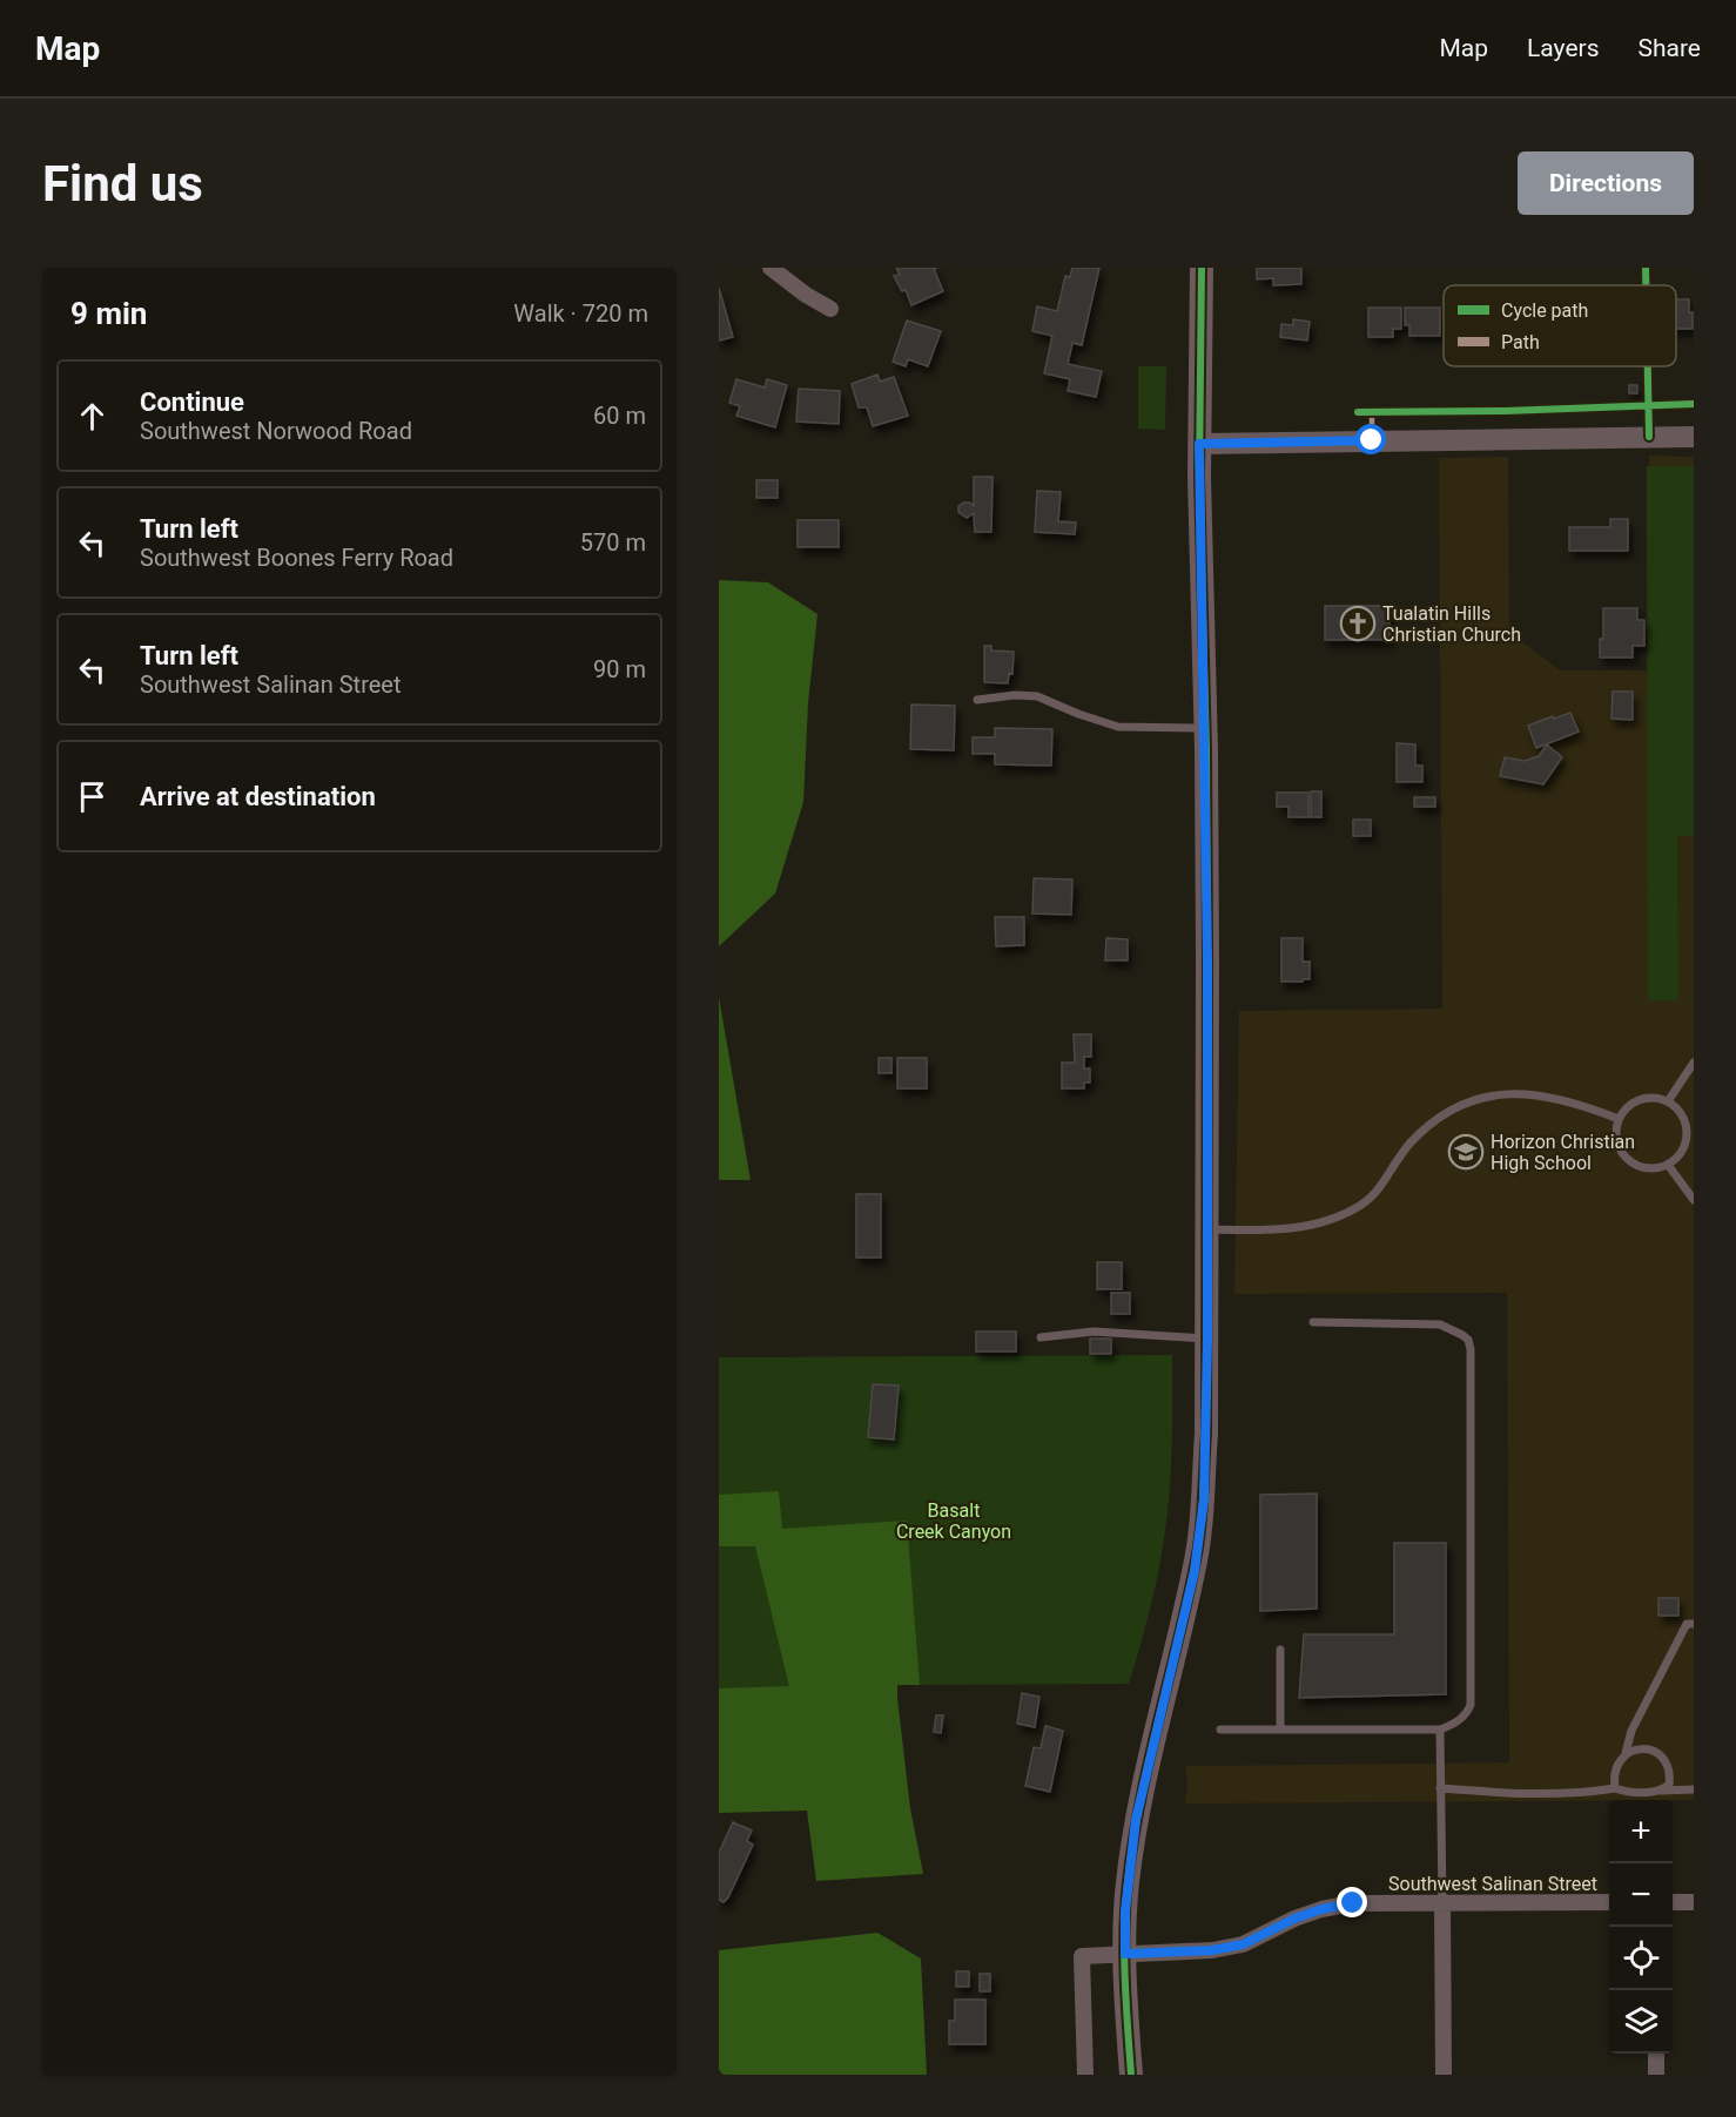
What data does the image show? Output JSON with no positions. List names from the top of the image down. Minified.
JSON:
{"streets":{"street":["Southwest Salinan Street"]},"parks":["Basalt Creek Canyon"],"places":{"church":["Tualatin Hills Christian Church"],"school or university":["Horizon Christian High School"]},"legend":["Cycle path","Path"],"page":{"header":"Map","nav":["Map","Layers","Share"],"buttons":"Directions","title":"Find us","heading":["9 min","Walk · 720 m"],"list":[["Continue","Southwest Norwood Road","60 m"],["Turn left","Southwest Boones Ferry Road","570 m"],["Turn left","Southwest Salinan Street","90 m"],"Arrive at destination"],"map_buttons":["+","−"]}}
